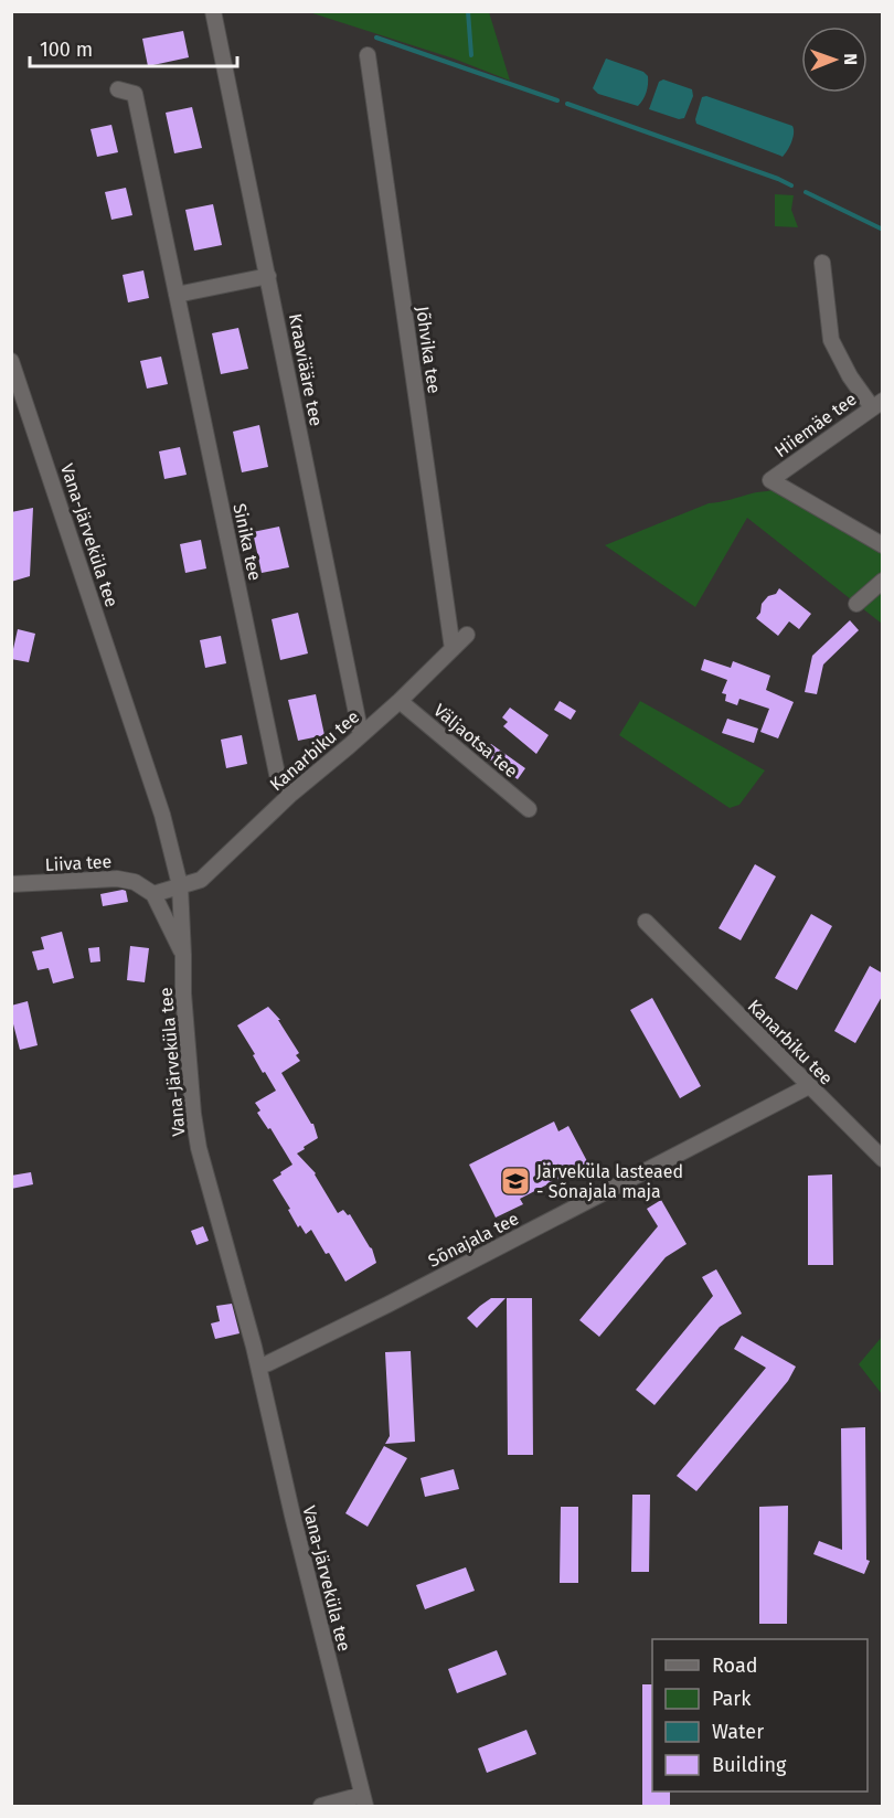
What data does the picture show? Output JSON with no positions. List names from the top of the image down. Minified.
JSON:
{"streets":{"street":["Jõhvika tee","Kraaviääre tee","Hiiemäe tee","Vana-Järveküla tee","Sinika tee","Väljaotsa tee","Kanarbiku tee","Liiva tee","Sõnajala tee"]},"crossings":[["Jõhvika tee","Kanarbiku tee"],["Kraaviääre tee","Kanarbiku tee"],["Vana-Järveküla tee","Kanarbiku tee"],["Vana-Järveküla tee","Sõnajala tee"],["Sinika tee","Kanarbiku tee"],["Väljaotsa tee","Kanarbiku tee"],["Kanarbiku tee","Liiva tee"],["Kanarbiku tee","Sõnajala tee"]],"places":{"school or university":["Järveküla lasteaed - Sõnajala maja"]},"legend":["Road","Park","Water","Building"],"scale_bar":"100 m","north":"right"}
